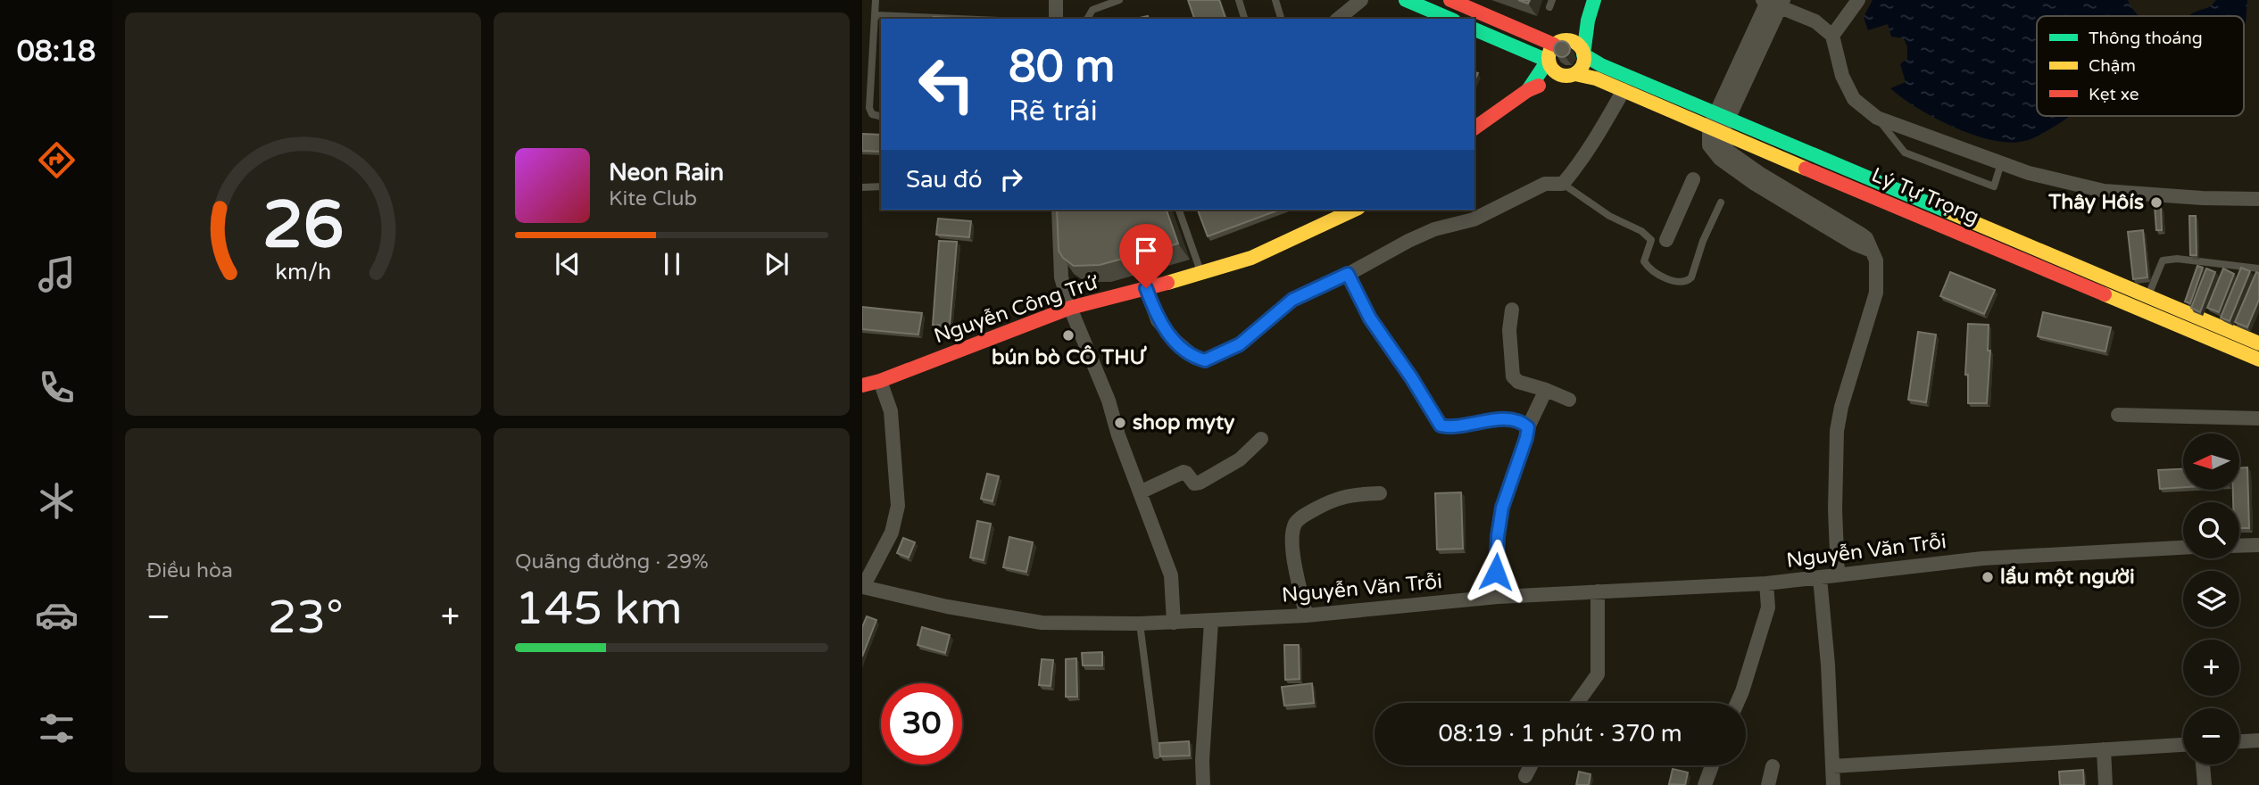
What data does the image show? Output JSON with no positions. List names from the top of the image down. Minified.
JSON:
{"streets":{"street":["Lý Tự Trọng","Nguyễn Công Trứ","Nguyễn Văn Trỗi"]},"crossings":[["Nguyễn Công Trứ","Nguyễn Văn Trỗi"]],"places":["Thây Hôís","bún bò CÔ THƯ","shop myty","lẩu một người"],"legend":["Thông thoáng","Chậm","Kẹt xe"],"north":"left","page":{"tabs":"08:18","turn":["80 m","Rẽ trái"],"song":["Neon Rain","Kite Club"],"then":"Sau đó","tile":["Điều hòa",["Quãng đường · 29%","145 km"]],"map_buttons":["+","−"],"heat":["−","23°","+"],"limit":"30","trip":"08:19 · 1 phút · 370 m","gauge":["26","km/h"]}}
